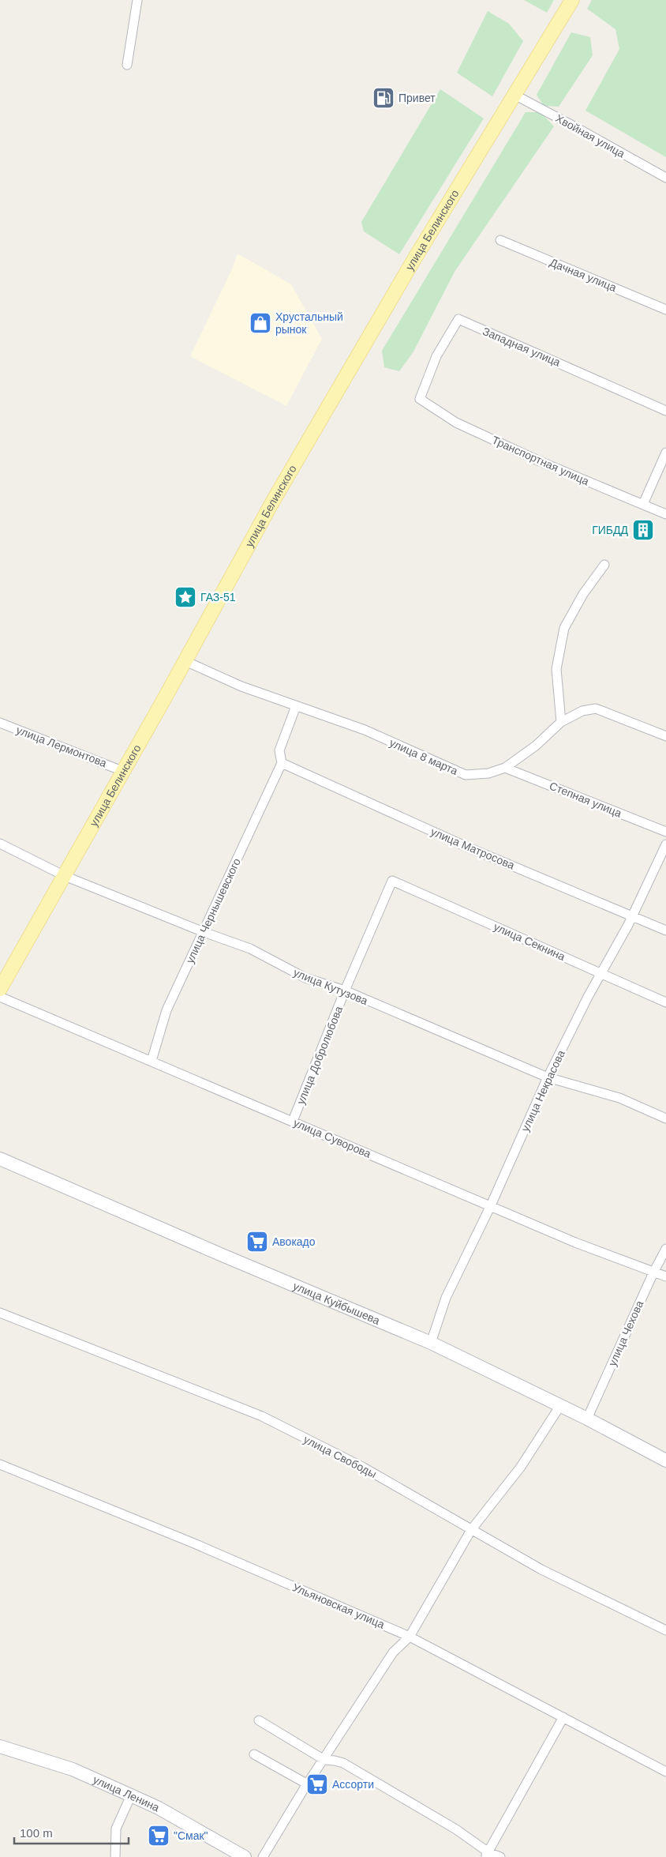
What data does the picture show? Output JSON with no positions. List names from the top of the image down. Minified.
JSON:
{"streets":{"main road":["улица Белинского","улица Куйбышева","улица Ленина"],"street":["Хвойная улица","Дачная улица","Западная улица","Транспортная улица","улица Лермонтова","улица 8 марта","Степная улица","улица Матросова","улица Чернышевского","улица Секнина","улица Кутузова","улица Добролюбова","улица Некрасова","улица Суворова","улица Чехова","улица Свободы","Ульяновская улица"]},"crossings":[["Хвойная улица","улица Белинского"],["улица Белинского","улица Лермонтова"],["улица Белинского","улица 8 марта"],["улица Белинского","улица Кутузова"],["Западная улица","Транспортная улица"],["улица 8 марта","Степная улица"],["улица Матросова","улица Чернышевского"],["улица Матросова","улица Некрасова"],["улица Чернышевского","улица Кутузова"],["улица Чернышевского","улица Суворова"],["улица Секнина","улица Добролюбова"],["улица Секнина","улица Некрасова"],["улица Кутузова","улица Добролюбова"],["улица Кутузова","улица Некрасова"],["улица Добролюбова","улица Суворова"],["улица Некрасова","улица Суворова"],["улица Некрасова","улица Куйбышева"],["улица Суворова","улица Чехова"],["улица Куйбышева","улица Чехова"]],"places":{"fuel station":["Привет"],"shop":["Хрустальный рынок"],"building":["ГИБДД"],"place":["ГАЗ-51"],"supermarket":["Авокадо","Ассорти","\"Смак\""]},"scale_bar":"100 m"}
